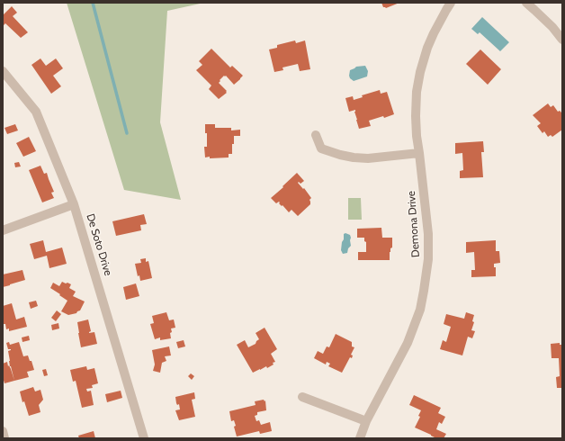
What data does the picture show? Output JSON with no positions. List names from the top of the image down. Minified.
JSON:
{"streets":{"street":["Demona Drive","De Soto Drive"]}}
